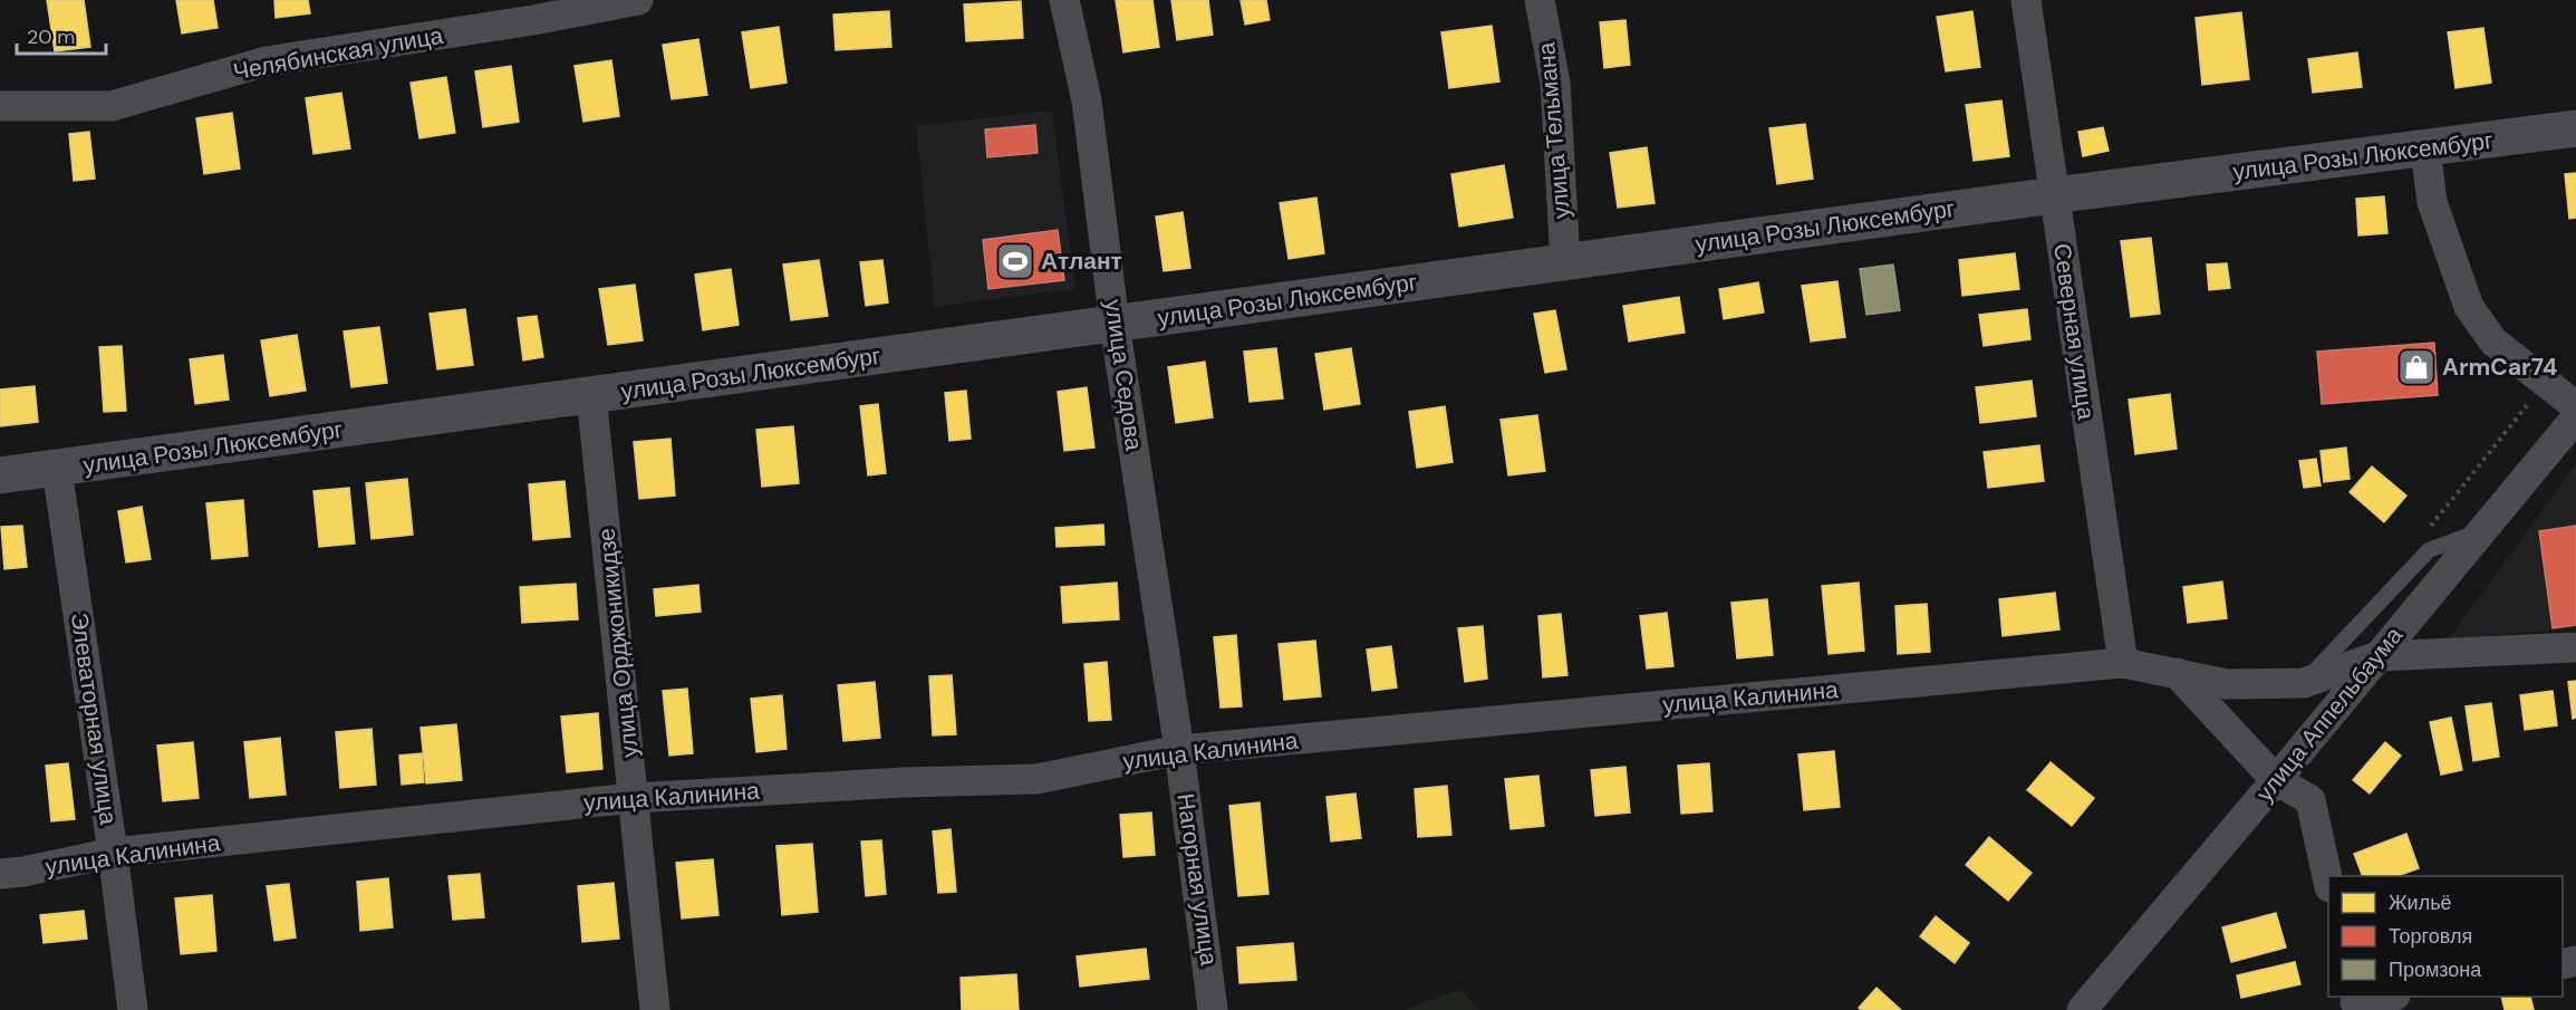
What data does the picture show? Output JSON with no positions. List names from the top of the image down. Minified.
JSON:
{"streets":{"street":["Челябинская улица","улица Тельмана","улица Розы Люксембург","Северная улица","улица Седова","улица Орджоникидзе","улица Калинина","улица Аппельбаума","Элеваторная улица","Нагорная улица"]},"crossings":[["улица Тельмана","улица Розы Люксембург"],["улица Розы Люксембург","Северная улица"],["улица Розы Люксембург","улица Седова"],["улица Розы Люксембург","улица Орджоникидзе"],["улица Розы Люксембург","Элеваторная улица"],["Северная улица","улица Калинина"],["улица Седова","улица Калинина"],["улица Седова","Нагорная улица"],["улица Орджоникидзе","улица Калинина"],["улица Калинина","улица Аппельбаума"],["улица Калинина","Элеваторная улица"],["улица Калинина","Нагорная улица"]],"places":{"sports":["Атлант"],"shop":["ArmCar74"]},"legend":["Жильё","Торговля","Промзона"],"scale_bar":"20 m"}
